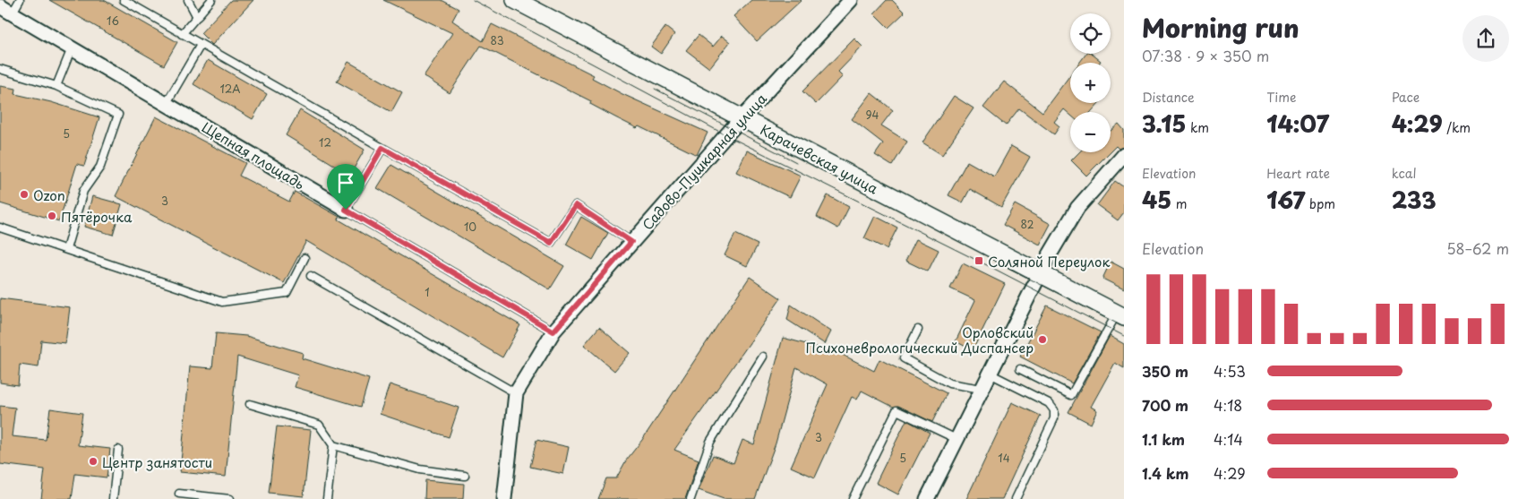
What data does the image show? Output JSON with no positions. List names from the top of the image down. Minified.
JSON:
{"streets":{"street":["Щепная площадь","Карачевская улица","Садово-Пушкарная улица"]},"crossings":[["Щепная площадь","Садово-Пушкарная улица"],["Карачевская улица","Садово-Пушкарная улица"]],"places":{"other":["Ozon","Пятёрочка","Орловский Психоневрологический Диспансер","Центр занятости"],"transit":["Соляной Переулок"]},"house_numbers":["16","83","12А","94","5","12","3","82","10","1","3","5","14"],"page":{"heading":["Morning run","07:38 · 9 × 350 m"],"map_buttons":["+","−"],"stats":[["Distance","3.15 km"],["Time","14:07"],["Pace","4:29 /km"],["Elevation","45 m"],["Heart rate","167 bpm"],["kcal","233"]],"chart":["Elevation","58–62 m"],"list":[{"name":"350 m","note":"4:53"},{"name":"700 m","note":"4:18"},{"name":"1.1 km","note":"4:14"},{"name":"1.4 km","note":"4:29"}]}}
